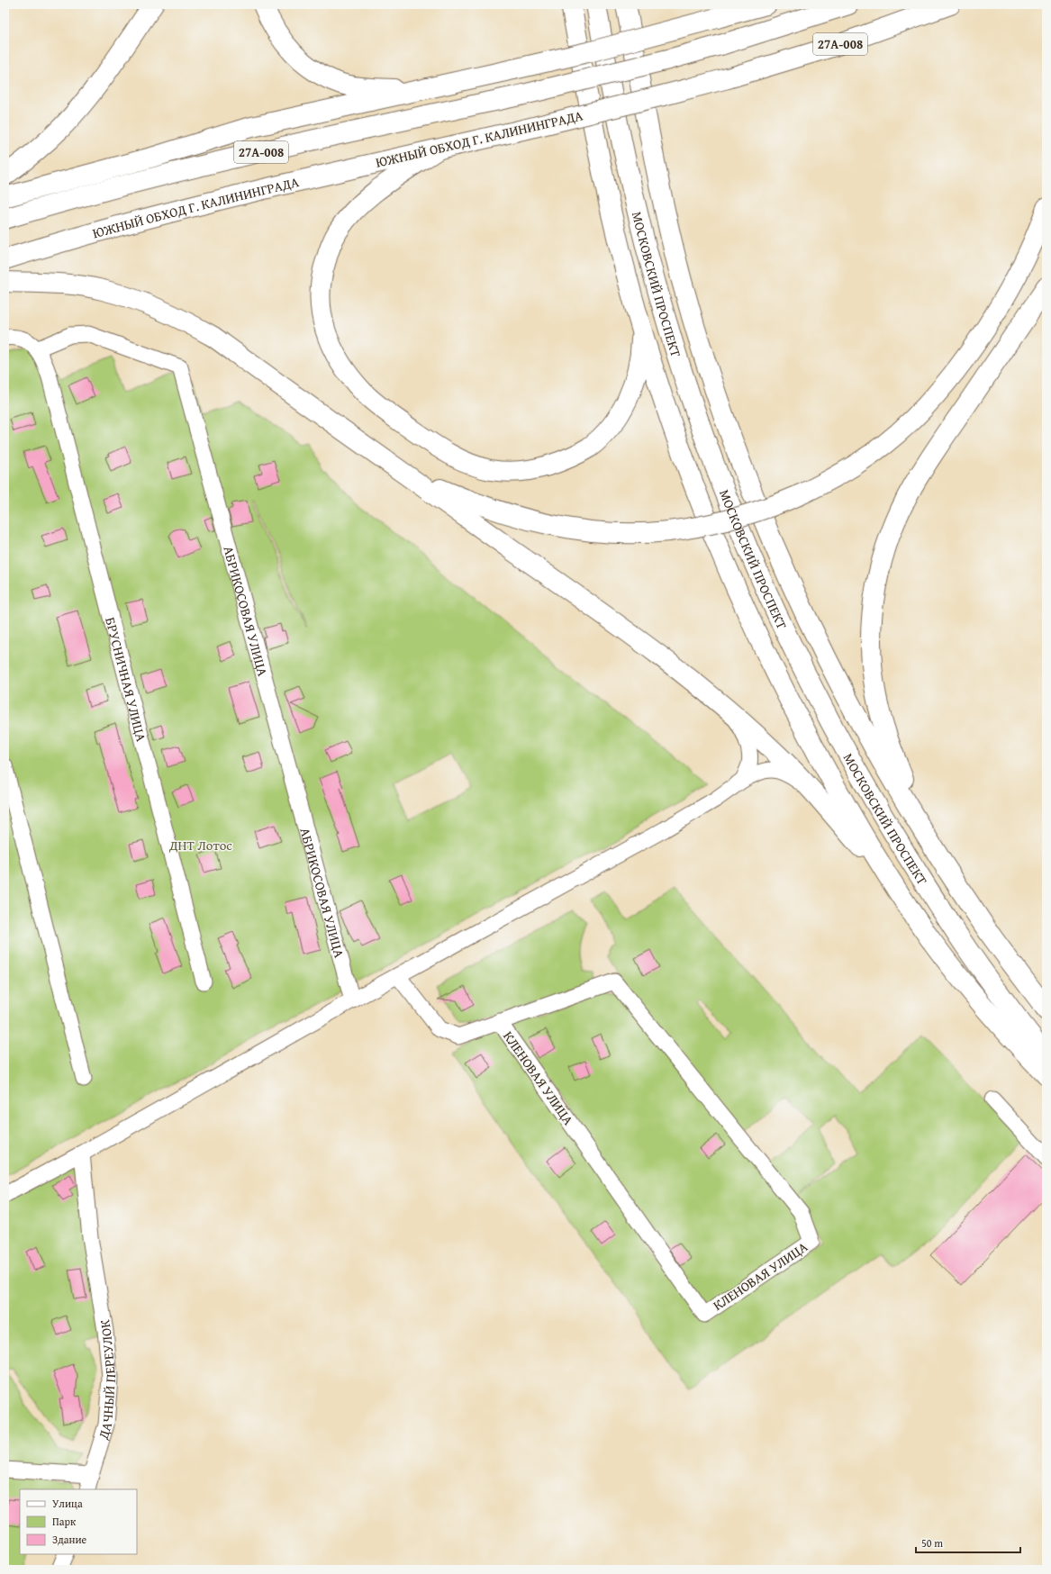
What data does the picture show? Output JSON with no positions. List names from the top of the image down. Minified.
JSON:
{"streets":{"highway":["27А-008","ЮЖНЫЙ ОБХОД Г. КАЛИНИНГРАДА","МОСКОВСКИЙ ПРОСПЕКТ"],"street":["АБРИКОСОВАЯ УЛИЦА","БРУСНИЧНАЯ УЛИЦА","КЛЕНОВАЯ УЛИЦА","ДАЧНЫЙ ПЕРЕУЛОК"]},"crossings":[["АБРИКОСОВАЯ УЛИЦА","БРУСНИЧНАЯ УЛИЦА"]],"parks":["ДНТ Лотос"],"legend":["Улица","Парк","Здание"],"scale_bar":"50 m"}
